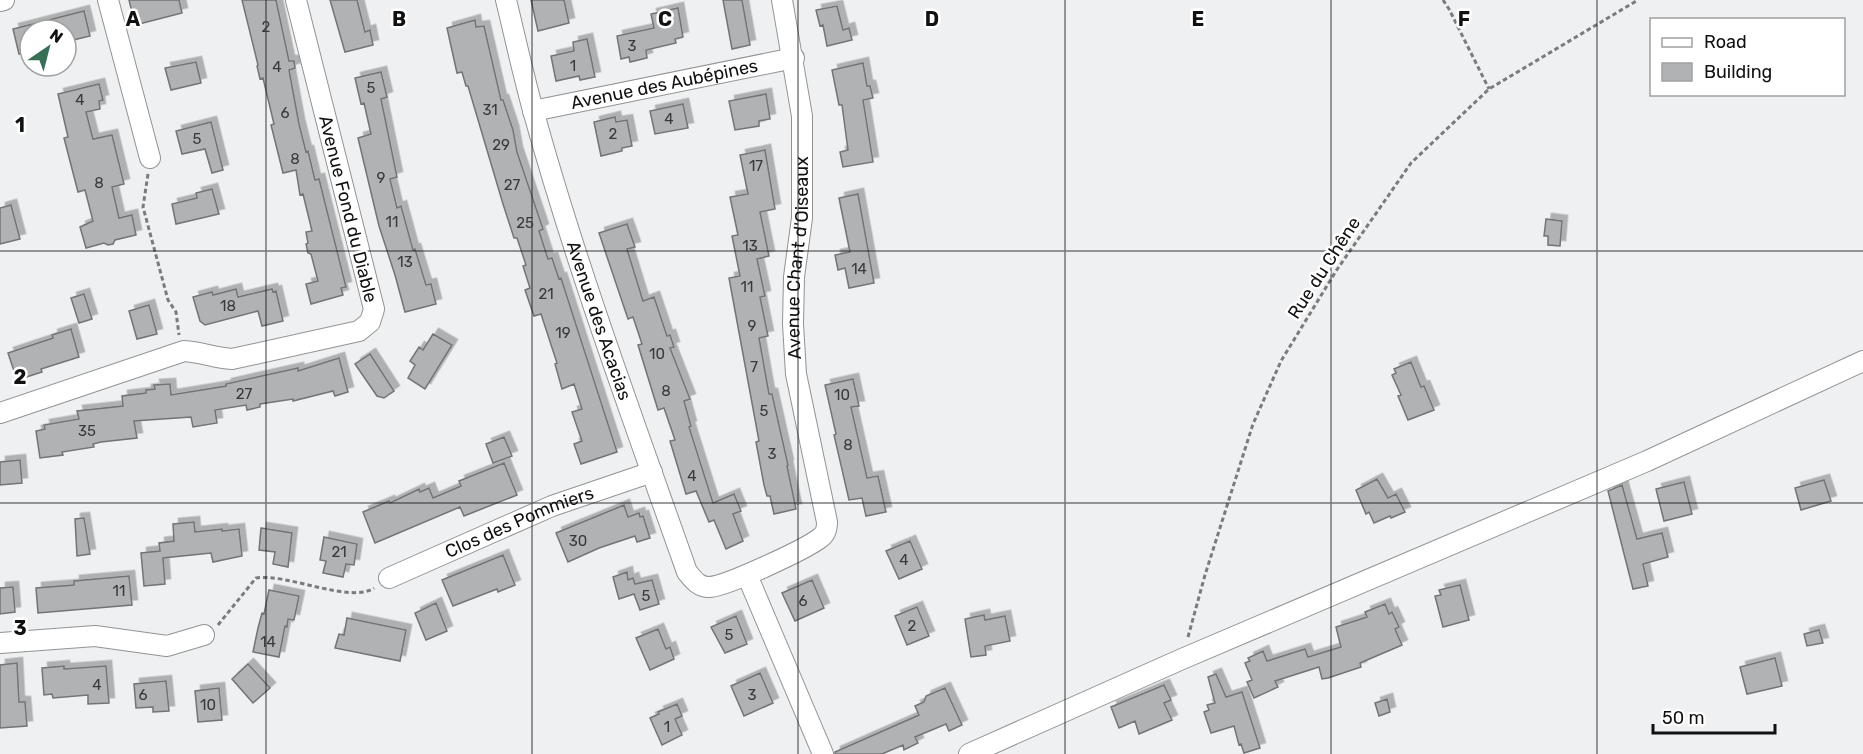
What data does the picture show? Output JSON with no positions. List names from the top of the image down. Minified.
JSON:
{"streets":{"street":["Avenue des Aubépines","Avenue Fond du Diable","Avenue Chant d'Oiseaux","Avenue des Acacias","Clos des Pommiers"],"path":["Rue du Chêne"]},"crossings":[["Avenue des Aubépines","Avenue Chant d'Oiseaux"],["Avenue des Aubépines","Avenue des Acacias"],["Avenue Chant d'Oiseaux","Avenue des Acacias"],["Avenue des Acacias","Clos des Pommiers"]],"house_numbers":["2","3","1","4","5","4","31","6","4","2","5","29","8","17","9","8","27","11","25","13","13","14","11","21","18","9","19","10","7","8","27","10","5","35","8","3","4","30","21","4","11","5","6","2","5","14","4","6","3","10","1"],"legend":["Road","Building"],"scale_bar":"50 m","north":"top right","grid":{"columns":["A","B","C","D","E","F"],"rows":["1","2","3"]}}
